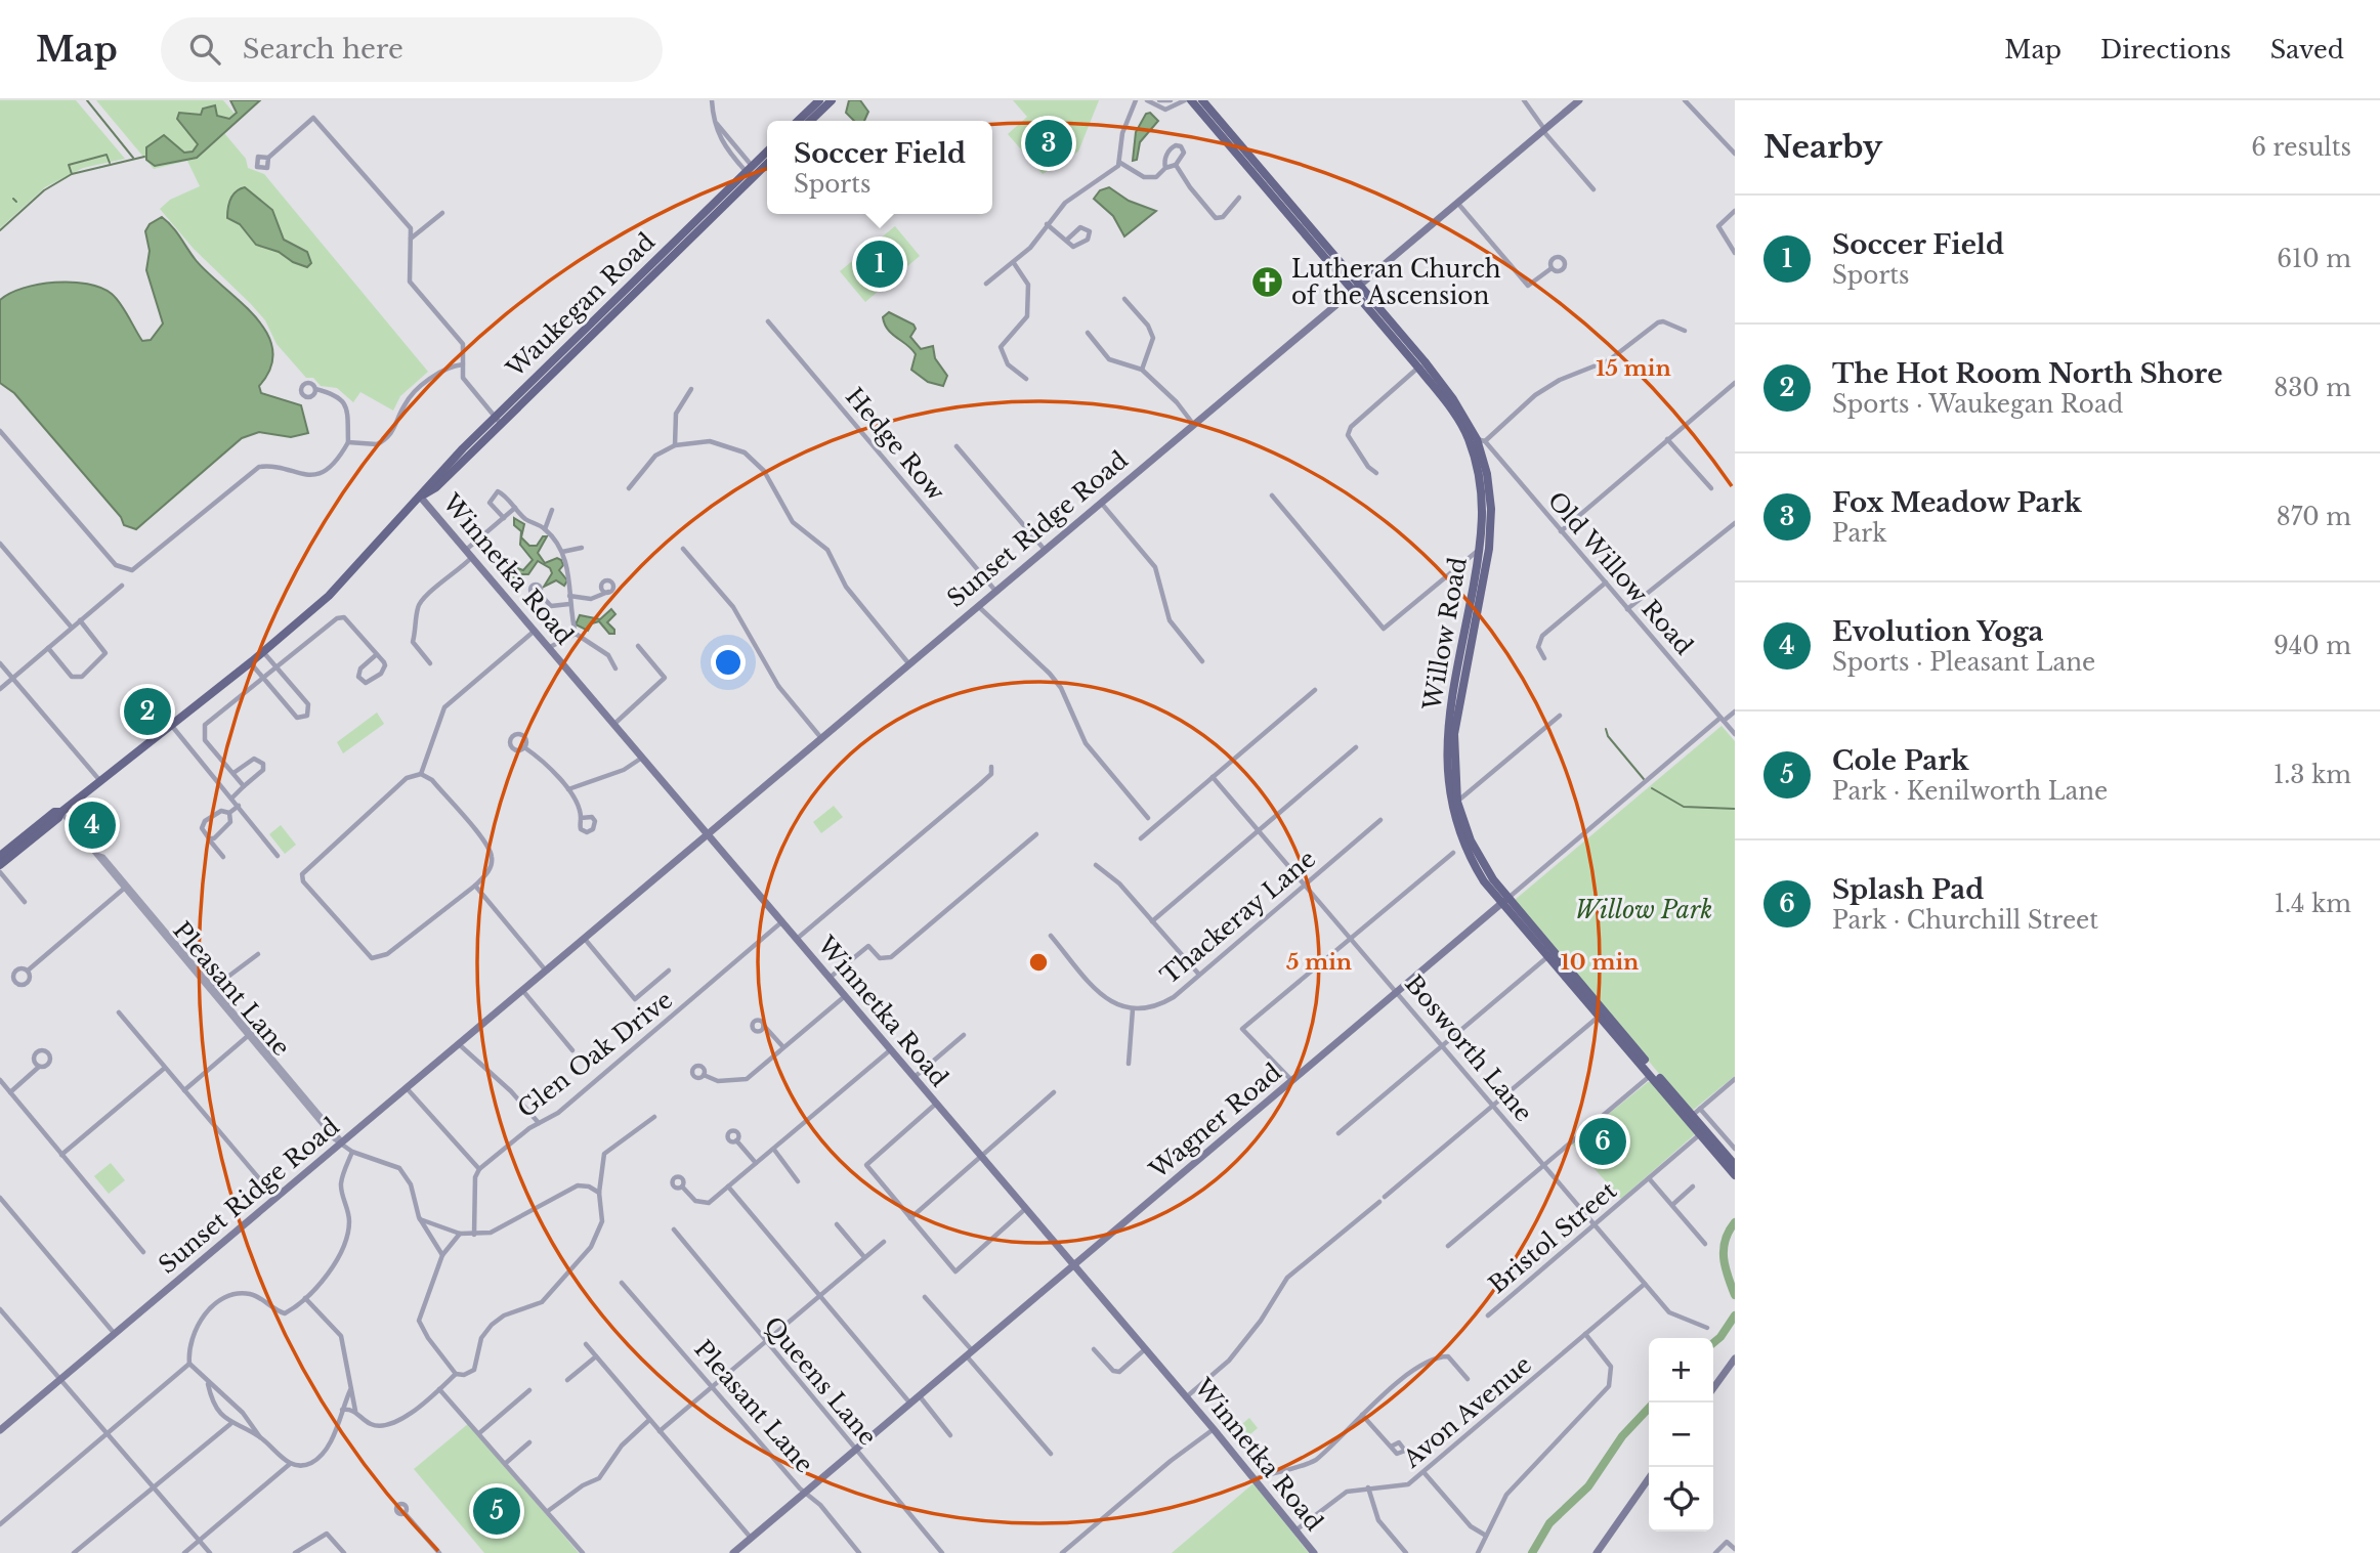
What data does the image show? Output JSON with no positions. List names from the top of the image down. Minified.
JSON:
{"streets":{"main road":["Waukegan Road","Willow Road"],"street":["Hedge Row","Sunset Ridge Road","Winnetka Road","Old Willow Road","Thackeray Lane","Pleasant Lane","Bosworth Lane","Glen Oak Drive","Wagner Road","Bristol Street","Queens Lane","Avon Avenue"]},"crossings":[["Waukegan Road","Winnetka Road"],["Waukegan Road","Pleasant Lane"],["Hedge Row","Sunset Ridge Road"],["Sunset Ridge Road","Winnetka Road"],["Sunset Ridge Road","Willow Road"],["Sunset Ridge Road","Pleasant Lane"],["Winnetka Road","Glen Oak Drive"],["Winnetka Road","Wagner Road"],["Winnetka Road","Avon Avenue"],["Old Willow Road","Willow Road"],["Old Willow Road","Wagner Road"],["Willow Road","Wagner Road"],["Willow Road","Bristol Street"],["Thackeray Lane","Bosworth Lane"],["Pleasant Lane","Wagner Road"],["Bosworth Lane","Wagner Road"],["Bosworth Lane","Bristol Street"],["Bosworth Lane","Avon Avenue"],["Wagner Road","Queens Lane"]],"parks":["Willow Park"],"places":{"church":["Lutheran Church of the Ascension"]},"page":{"header":"Map","search":"Search here","nav":["Map","Directions","Saved"],"heading":["Nearby","6 results"],"pins":["3","1","2","4","6","5"],"popup":["Soccer Field","Sports"],"list":[{"mark":"1","name":"Soccer Field","note":"Sports","value":"610 m"},{"mark":"2","name":"The Hot Room North Shore","note":"Sports · Waukegan Road","value":"830 m"},{"mark":"3","name":"Fox Meadow Park","note":"Park","value":"870 m"},{"mark":"4","name":"Evolution Yoga","note":"Sports · Pleasant Lane","value":"940 m"},{"mark":"5","name":"Cole Park","note":"Park · Kenilworth Lane","value":"1.3 km"},{"mark":"6","name":"Splash Pad","note":"Park · Churchill Street","value":"1.4 km"}],"map_buttons":["+","−"]},"rings":["15 min","5 min","10 min"]}
